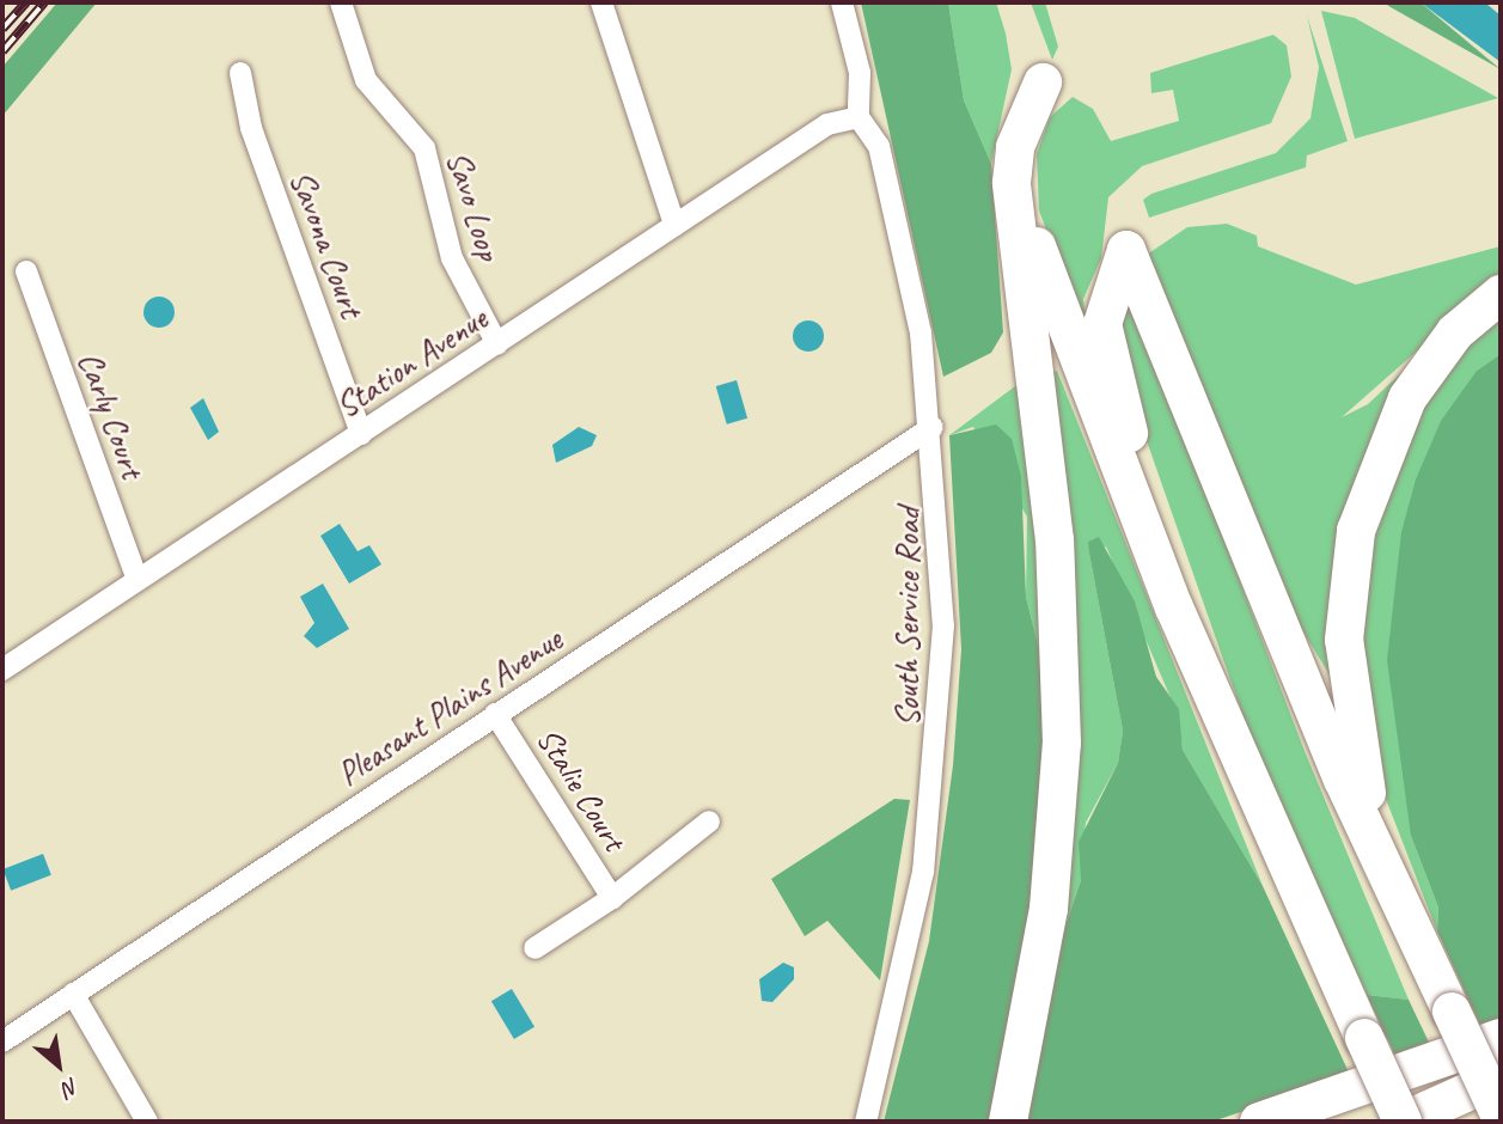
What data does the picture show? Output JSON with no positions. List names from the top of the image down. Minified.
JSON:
{"streets":{"street":["Savo Loop","Savona Court","Station Avenue","Carly Court","South Service Road","Pleasant Plains Avenue","Stalie Court"]},"crossings":[["Savo Loop","Station Avenue"],["Savona Court","Station Avenue"],["Station Avenue","Carly Court"],["Station Avenue","South Service Road"],["South Service Road","Pleasant Plains Avenue"],["Pleasant Plains Avenue","Stalie Court"]],"north":"bottom right"}
